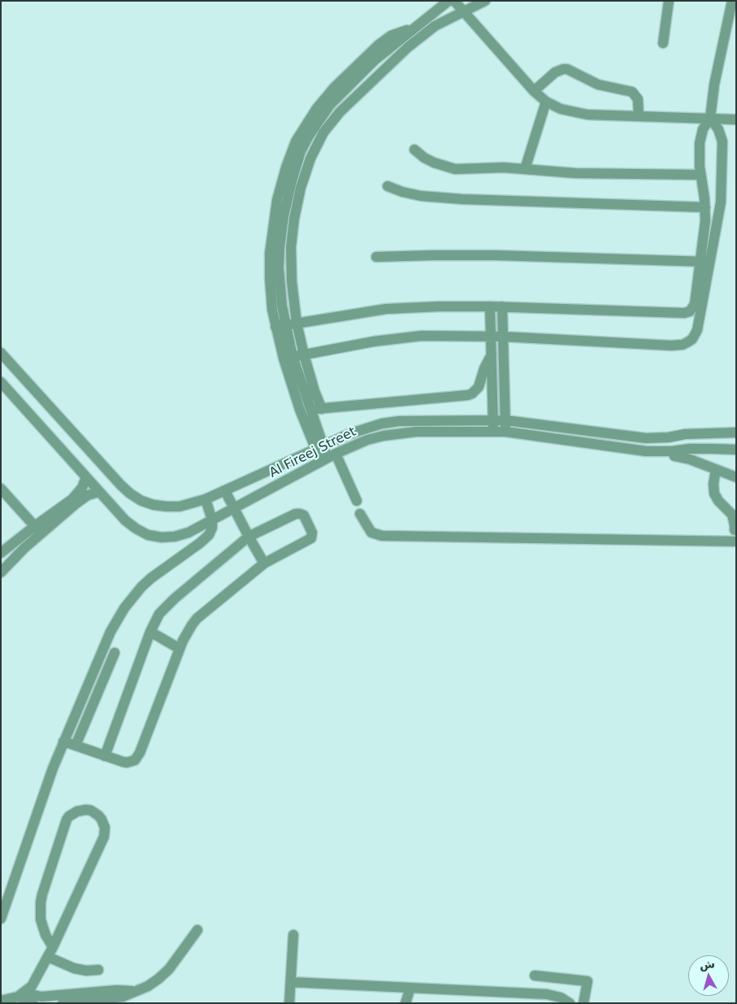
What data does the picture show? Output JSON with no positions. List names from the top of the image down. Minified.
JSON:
{"streets":{"street":["Al Fireej Street"]},"north":"top"}
